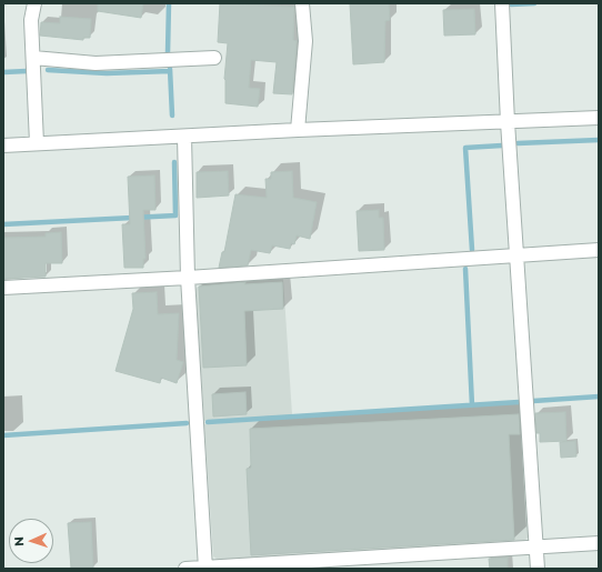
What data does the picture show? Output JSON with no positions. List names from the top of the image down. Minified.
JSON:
{"north":"left"}
